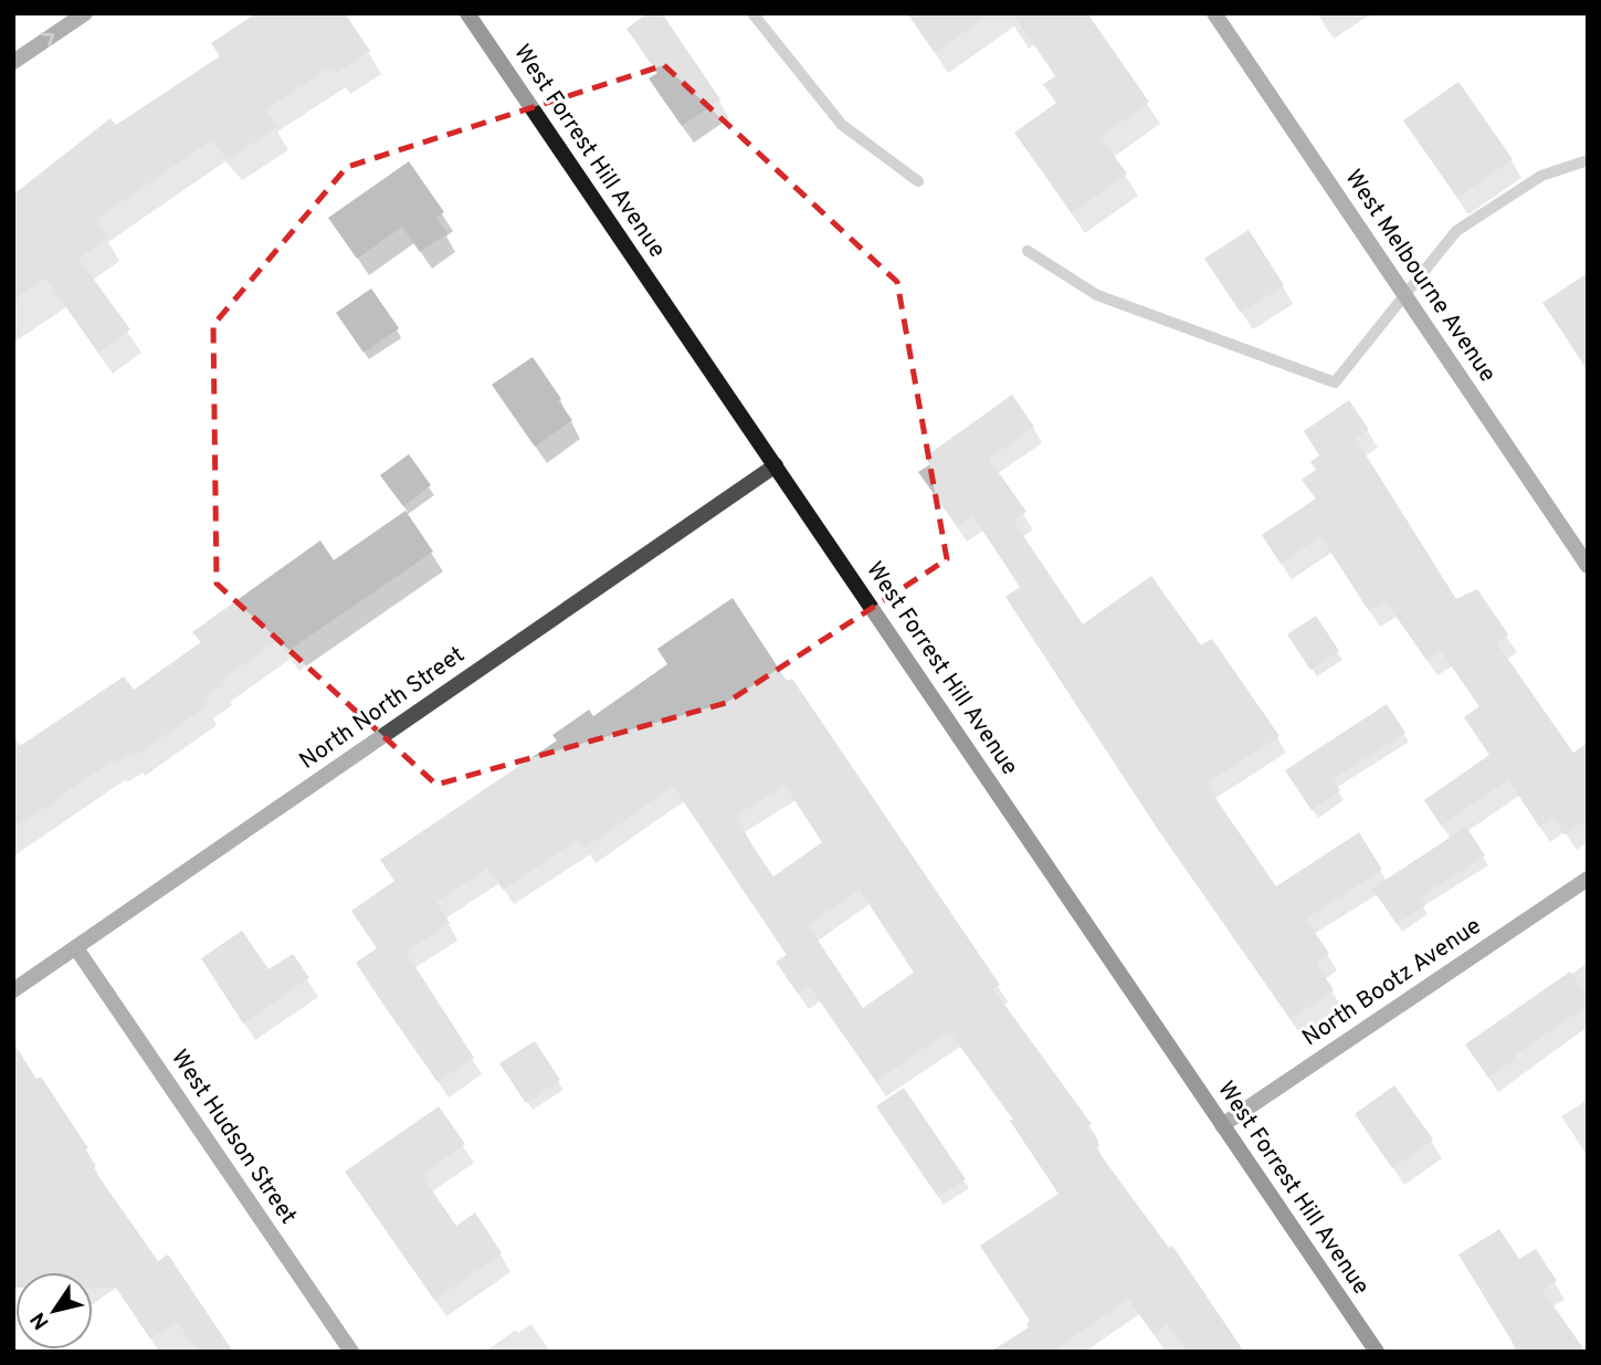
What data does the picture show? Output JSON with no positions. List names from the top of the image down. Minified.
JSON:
{"streets":{"main road":["West Forrest Hill Avenue"],"street":["West Melbourne Avenue","North North Street","North Bootz Avenue","West Hudson Street"]},"crossings":[["West Forrest Hill Avenue","North North Street"],["West Forrest Hill Avenue","North Bootz Avenue"],["North North Street","West Hudson Street"]],"north":"bottom left"}
